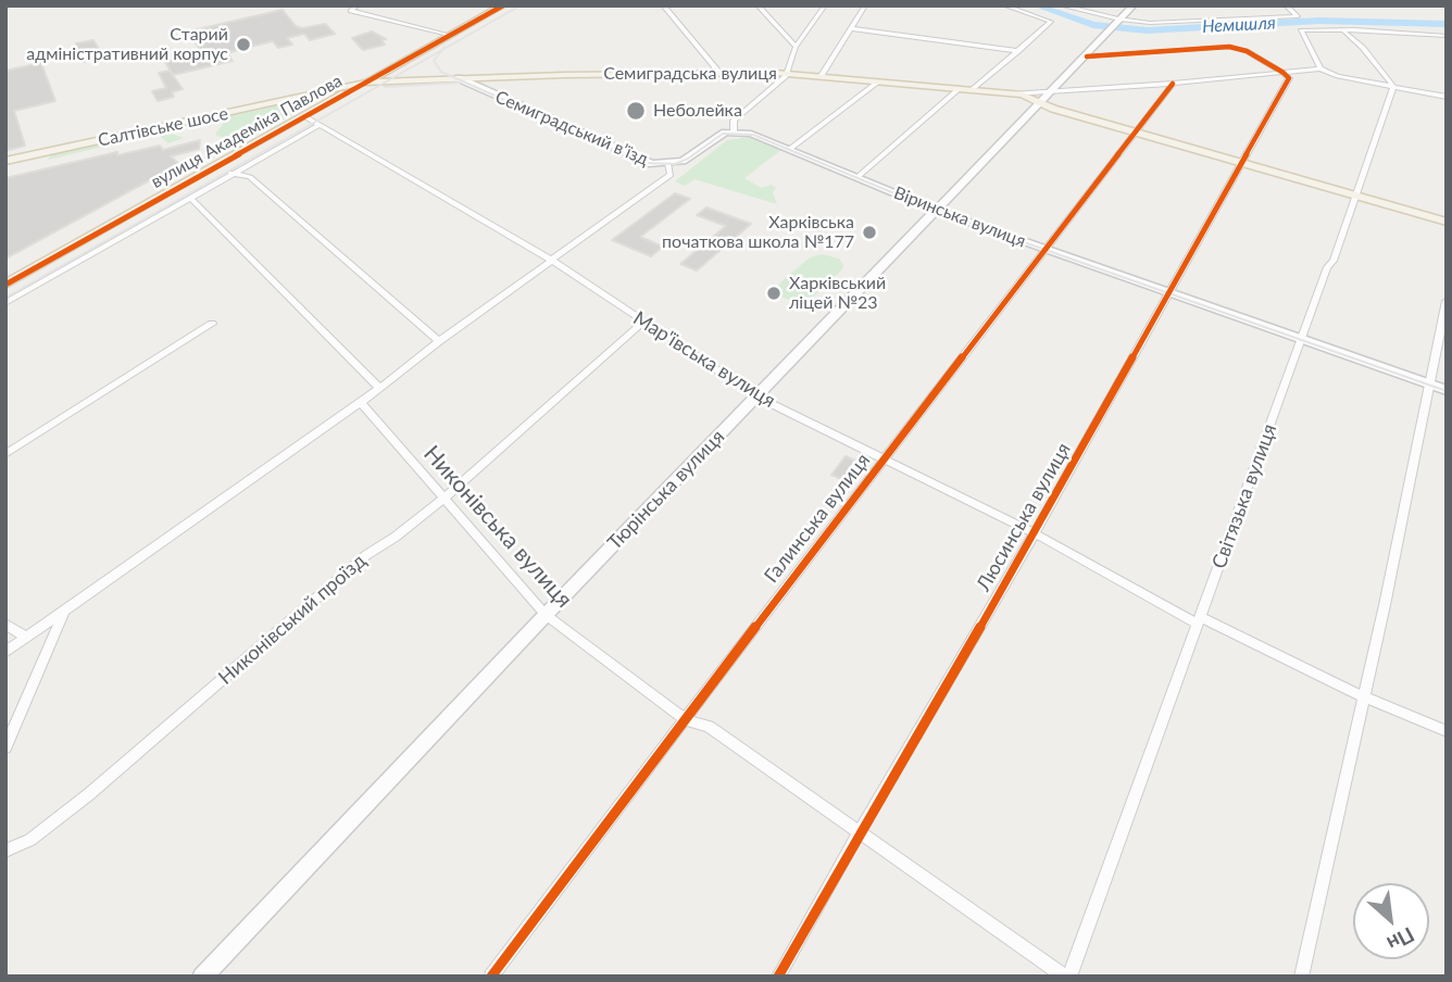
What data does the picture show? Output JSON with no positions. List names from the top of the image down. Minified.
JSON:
{"streets":{"main road":["Семиградська вулиця","Салтівське шосе","Семиградський в’їзд","вулиця Академіка Павлова","Віринська вулиця","Тюрінська вулиця"],"street":["Мар'ївська вулиця","Світязька вулиця","Люсинська вулиця","Галинська вулиця","Никонівська вулиця","Никонівський проїзд"]},"crossings":[["Семиградська вулиця","Салтівське шосе"],["Семиградська вулиця","Семиградський в’їзд"],["Семиградська вулиця","вулиця Академіка Павлова"],["Семиградська вулиця","Тюрінська вулиця"],["Семиградська вулиця","Світязька вулиця"],["Семиградська вулиця","Люсинська вулиця"],["Семиградська вулиця","Галинська вулиця"],["Салтівське шосе","вулиця Академіка Павлова"],["Семиградський в’їзд","Віринська вулиця"],["вулиця Академіка Павлова","Мар'ївська вулиця"],["Віринська вулиця","Тюрінська вулиця"],["Віринська вулиця","Світязька вулиця"],["Віринська вулиця","Люсинська вулиця"],["Віринська вулиця","Галинська вулиця"],["Мар'ївська вулиця","Тюрінська вулиця"],["Мар'ївська вулиця","Світязька вулиця"],["Мар'ївська вулиця","Люсинська вулиця"],["Мар'ївська вулиця","Галинська вулиця"],["Мар'ївська вулиця","Никонівський проїзд"],["Тюрінська вулиця","Никонівська вулиця"],["Світязька вулиця","Никонівська вулиця"],["Люсинська вулиця","Никонівська вулиця"],["Галинська вулиця","Никонівська вулиця"],["Никонівська вулиця","Никонівський проїзд"]],"water":["Немишля"],"places":["Старий адміністративний корпус","Неболейка","Харківська початкова школа №177","Харківський ліцей №23"],"north":"bottom right"}
